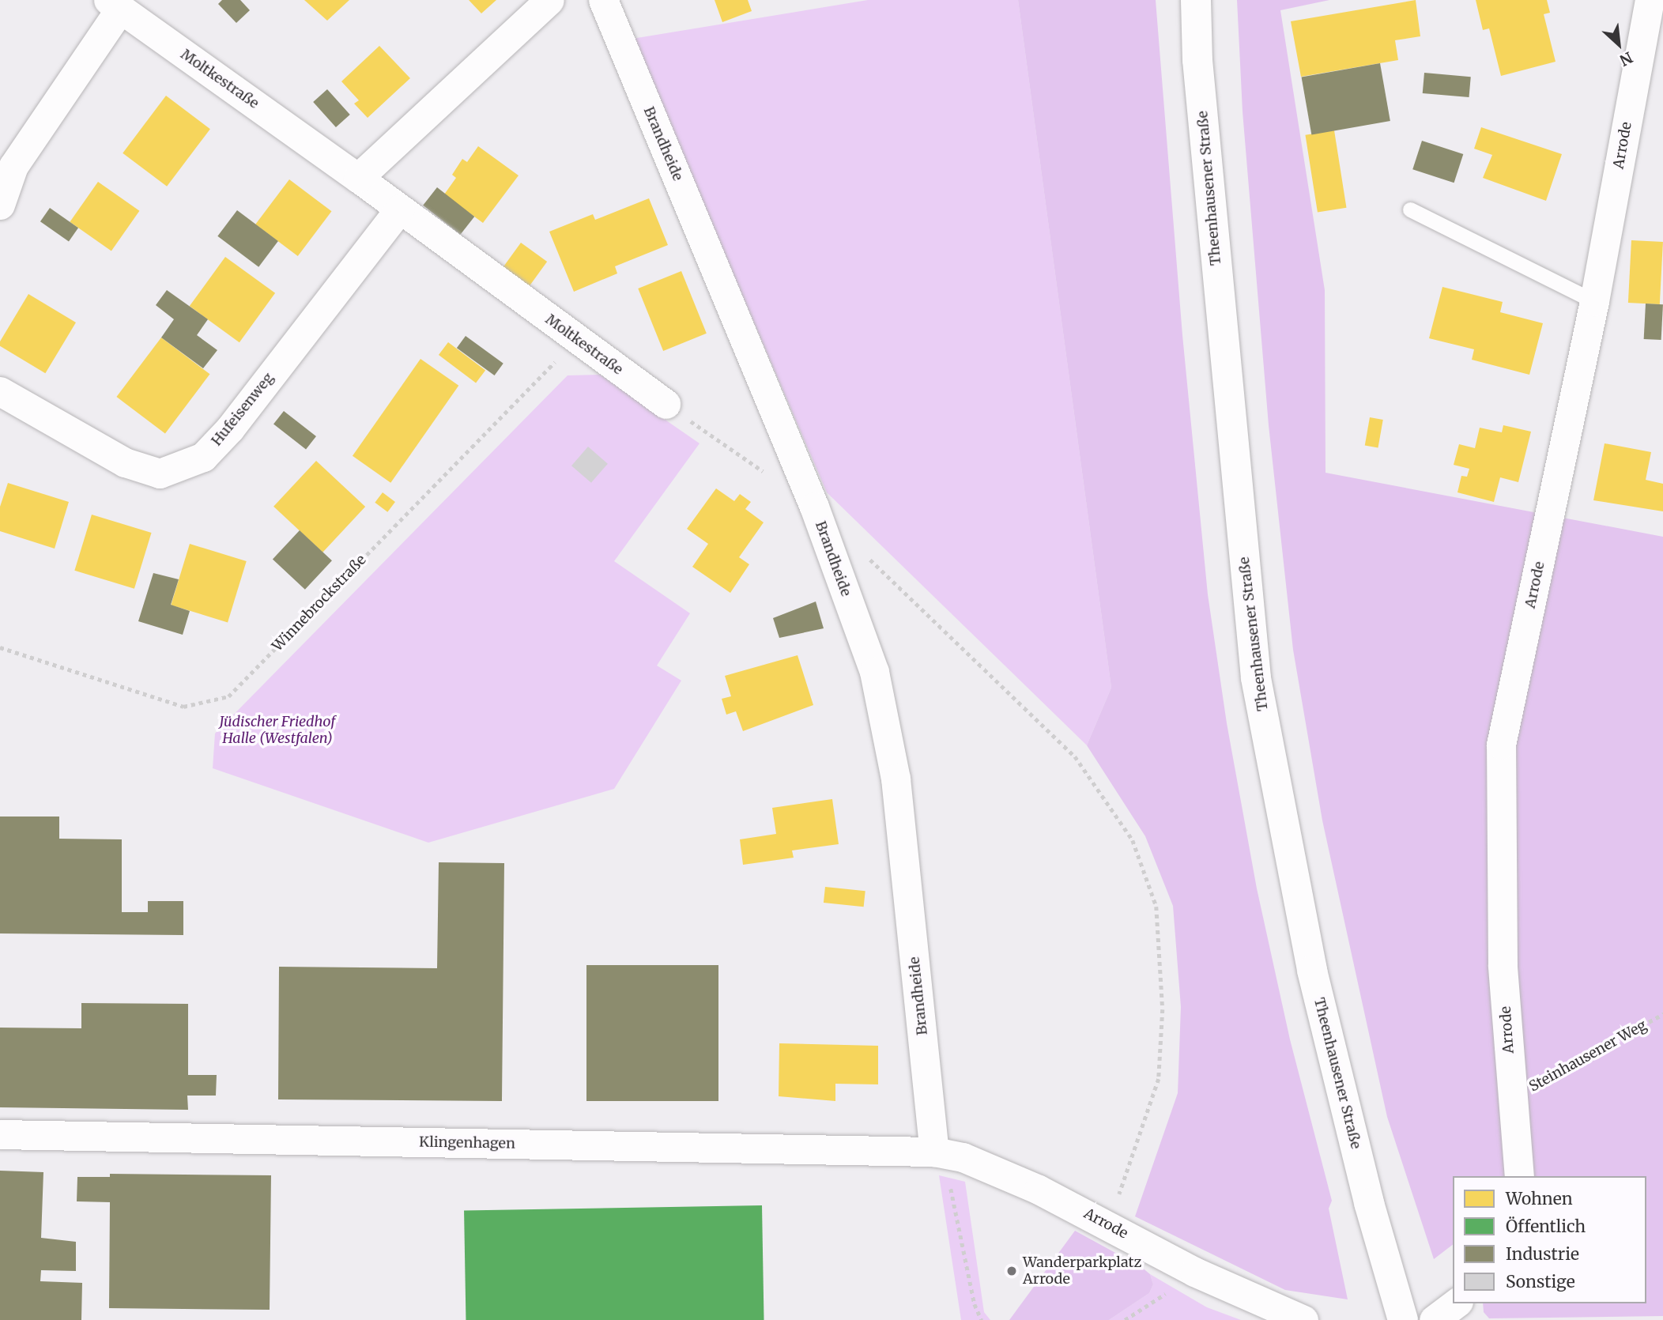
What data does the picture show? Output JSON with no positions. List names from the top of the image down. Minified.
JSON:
{"streets":{"main road":["Theenhausener Straße"],"street":["Moltkestraße","Brandheide","Arrode","Hufeisenweg","Klingenhagen"],"path":["Winnebrockstraße","Steinhausener Weg"]},"crossings":[["Moltkestraße","Hufeisenweg"],["Moltkestraße","Winnebrockstraße"],["Brandheide","Arrode"],["Brandheide","Klingenhagen"],["Arrode","Steinhausener Weg"],["Arrode","Klingenhagen"]],"parks":["Jüdischer Friedhof Halle (Westfalen)"],"places":["Wanderparkplatz Arrode"],"legend":["Wohnen","Öffentlich","Industrie","Sonstige"],"north":"bottom right"}
